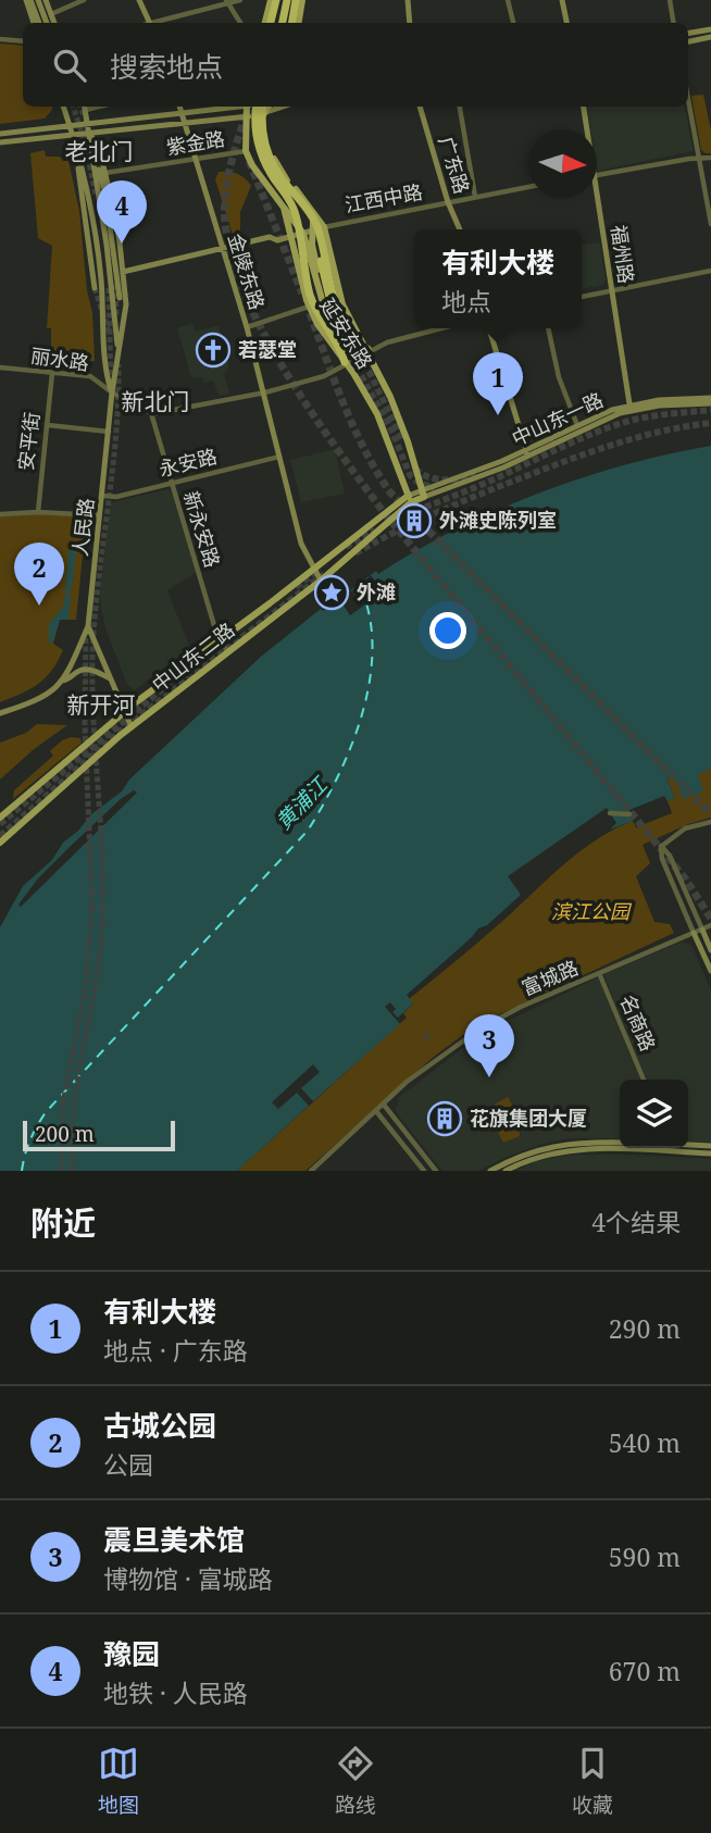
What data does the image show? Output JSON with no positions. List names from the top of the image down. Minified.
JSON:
{"streets":{"main road":["广东路","福州路","金陵东路","延安东路","中山东一路","人民路","中山东二路"],"street":["紫金路","江西中路","丽水路","安平街","永安路","新永安路","富城路","名商路"]},"crossings":[["紫金路","金陵东路"],["紫金路","人民路"],["广东路","江西中路"],["江西中路","延安东路"],["福州路","中山东一路"],["金陵东路","永安路"],["金陵东路","中山东二路"],["延安东路","中山东一路"],["延安东路","中山东二路"],["丽水路","安平街"],["丽水路","人民路"],["丽水路","新永安路"],["永安路","人民路"],["永安路","新永安路"],["新永安路","中山东二路"],["富城路","名商路"]],"districts":["老北门","新北门","新开河"],"water":["黄浦江"],"parks":["滨江公园"],"places":{"church":["若瑟堂"],"building":["外滩史陈列室","花旗集团大厦"],"place":["外滩"]},"scale_bar":"200 m","north":"right","page":{"search":"搜索地点","pins":["4","1","2","3"],"popup":["有利大楼","地点"],"scale":"200 m","heading":["附近","4个结果"],"list":[{"mark":"1","name":"有利大楼","note":"地点 · 广东路","value":"290 m"},{"mark":"2","name":"古城公园","note":"公园","value":"540 m"},{"mark":"3","name":"震旦美术馆","note":"博物馆 · 富城路","value":"590 m"},{"mark":"4","name":"豫园","note":"地铁 · 人民路","value":"670 m"}],"nav":["地图","路线","收藏"]}}
